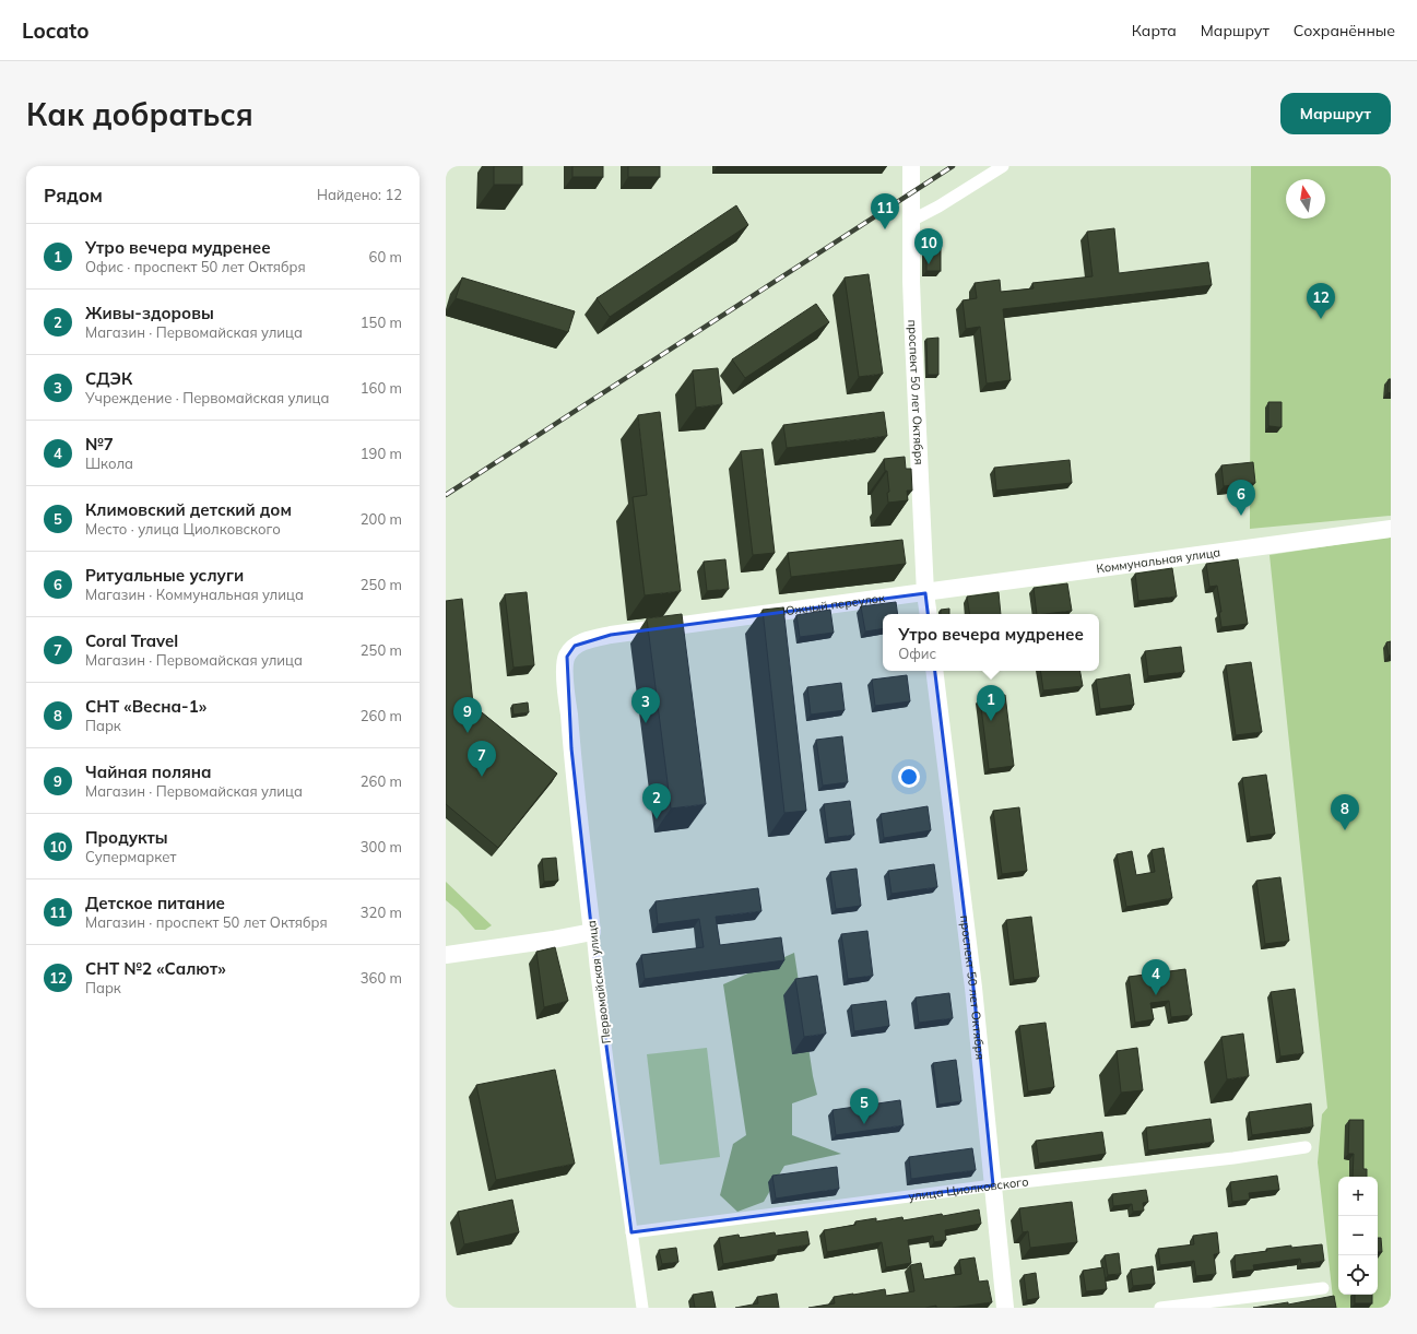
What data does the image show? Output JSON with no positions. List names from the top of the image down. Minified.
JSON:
{"streets":{"street":["проспект 50 лет Октября","Коммунальная улица","Южный переулок","Первомайская улица","улица Циолковского"]},"crossings":[["проспект 50 лет Октября","Коммунальная улица"],["проспект 50 лет Октября","Южный переулок"],["проспект 50 лет Октября","улица Циолковского"],["Коммунальная улица","Южный переулок"],["Южный переулок","Первомайская улица"],["Первомайская улица","улица Циолковского"]],"north":"top","page":{"header":"Locato","nav":["Карта","Маршрут","Сохранённые"],"buttons":"Маршрут","title":"Как добраться","heading":["Рядом","Найдено: 12"],"pins":["11","10","12","6","1","3","9","7","2","8","4","5"],"list":[{"mark":"1","name":"Утро вечера мудренее","note":"Офис · проспект 50 лет Октября","value":"60 m"},{"mark":"2","name":"Живы-здоровы","note":"Магазин · Первомайская улица","value":"150 m"},{"mark":"3","name":"СДЭК","note":"Учреждение · Первомайская улица","value":"160 m"},{"mark":"4","name":"№7","note":"Школа","value":"190 m"},{"mark":"5","name":"Климовский детский дом","note":"Место · улица Циолковского","value":"200 m"},{"mark":"6","name":"Ритуальные услуги","note":"Магазин · Коммунальная улица","value":"250 m"},{"mark":"7","name":"Coral Travel","note":"Магазин · Первомайская улица","value":"250 m"},{"mark":"8","name":"СНТ «Весна-1»","note":"Парк","value":"260 m"},{"mark":"9","name":"Чайная поляна","note":"Магазин · Первомайская улица","value":"260 m"},{"mark":"10","name":"Продукты","note":"Супермаркет","value":"300 m"},{"mark":"11","name":"Детское питание","note":"Магазин · проспект 50 лет Октября","value":"320 m"},{"mark":"12","name":"СНТ №2 «Салют»","note":"Парк","value":"360 m"}],"popup":["Утро вечера мудренее","Офис"],"map_buttons":["+","−"]}}
